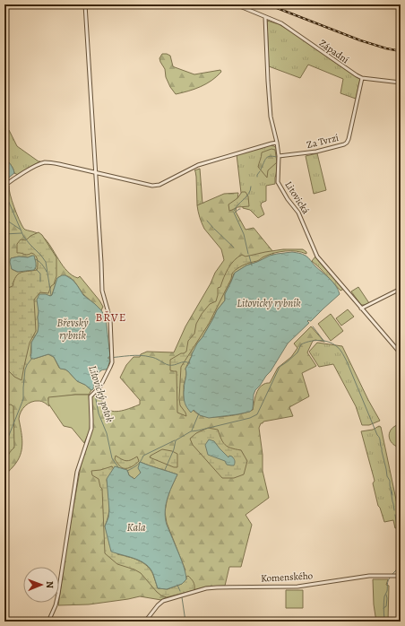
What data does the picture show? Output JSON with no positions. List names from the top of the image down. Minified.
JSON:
{"streets":{"street":["Západní","Za Tvrzí","Litovická","Komenského"]},"crossings":[["Západní","Za Tvrzí"],["Západní","Litovická"],["Za Tvrzí","Litovická"]],"districts":["BŘVE"],"water":["Litovický rybník","Břevský rybník","Litovický potok","Kala"],"north":"right"}
